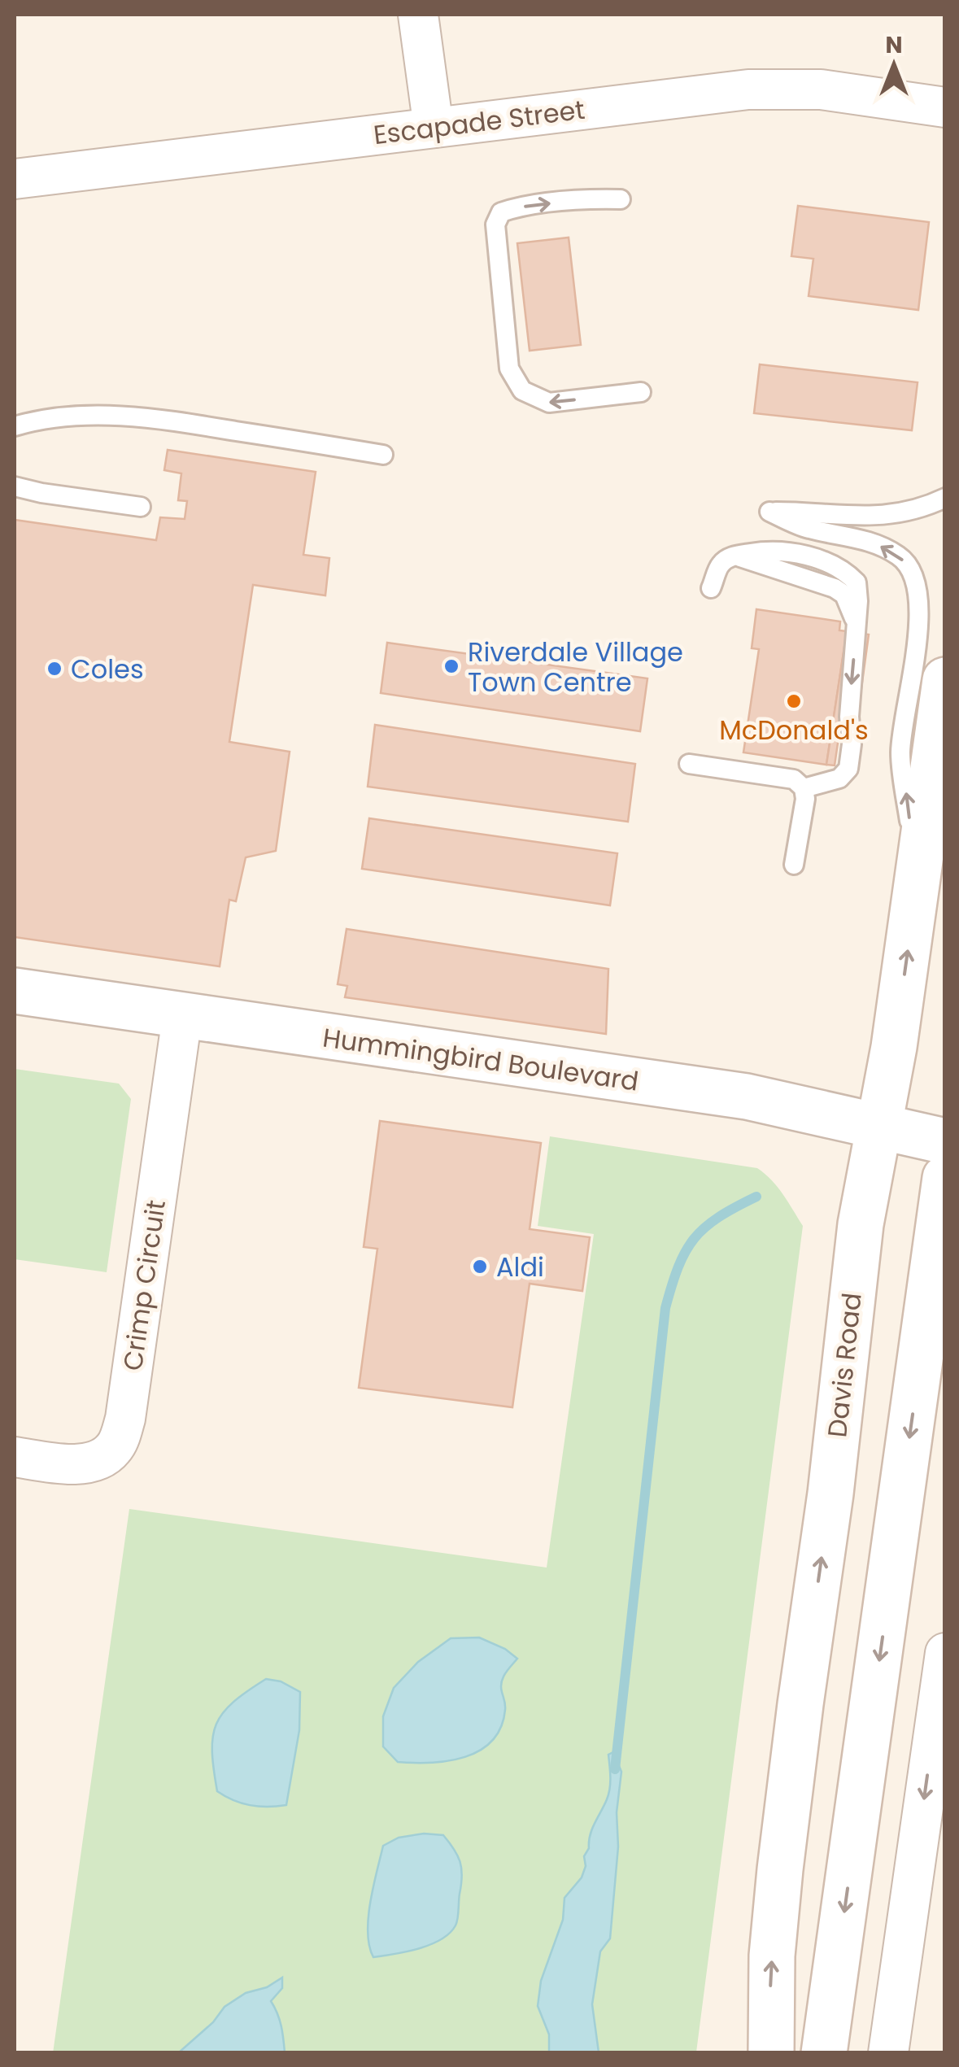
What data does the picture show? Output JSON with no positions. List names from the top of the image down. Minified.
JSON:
{"streets":{"main road":["Hummingbird Boulevard","Davis Road"],"street":["Escapade Street","Crimp Circuit"]},"crossings":[["Hummingbird Boulevard","Crimp Circuit"],["Hummingbird Boulevard","Davis Road"]],"places":["Riverdale Village Town Centre","Coles","McDonald's","Aldi"],"north":"top"}
